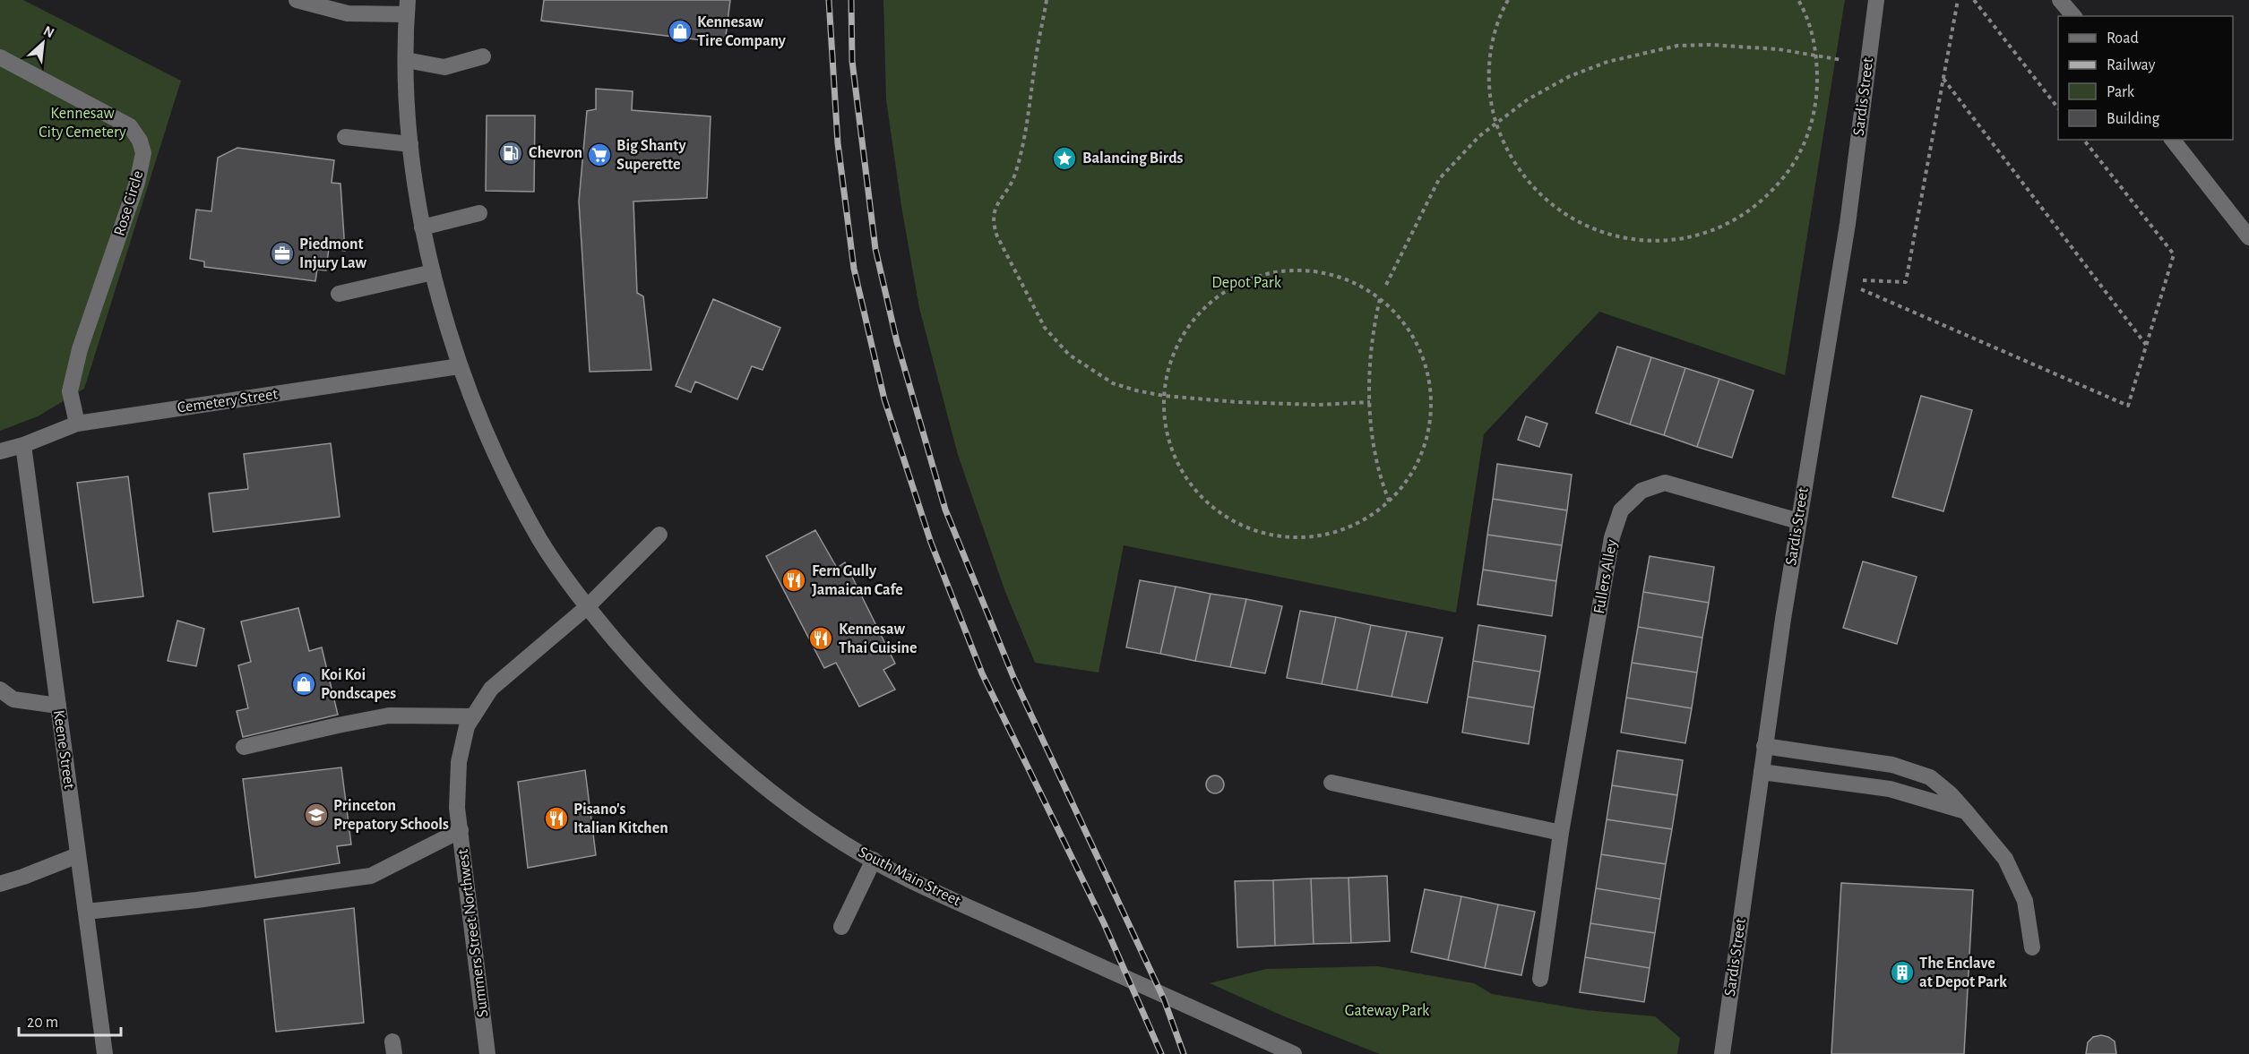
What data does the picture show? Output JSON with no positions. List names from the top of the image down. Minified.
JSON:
{"streets":{"street":["Sardis Street","Rose Circle","Cemetery Street","Fullers Alley","Keene Street","South Main Street","Summers Street Northwest"]},"crossings":[["Sardis Street","Fullers Alley"],["Rose Circle","Cemetery Street"],["Cemetery Street","Keene Street"],["Cemetery Street","South Main Street"],["South Main Street","Summers Street Northwest"]],"parks":["Kennesaw City Cemetery","Depot Park","Gateway Park"],"places":{"shop":["Kennesaw Tire Company","Koi Koi Pondscapes"],"fuel station":["Chevron"],"supermarket":["Big Shanty Superette"],"place":["Balancing Birds"],"office":["Piedmont Injury Law"],"restaurant":["Fern Gully Jamaican Cafe","Kennesaw Thai Cuisine","Pisano's Italian Kitchen"],"school or university":["Princeton Prepatory Schools"],"building":["The Enclave at Depot Park"]},"legend":["Road","Railway","Park","Building"],"scale_bar":"20 m","north":"top right"}
